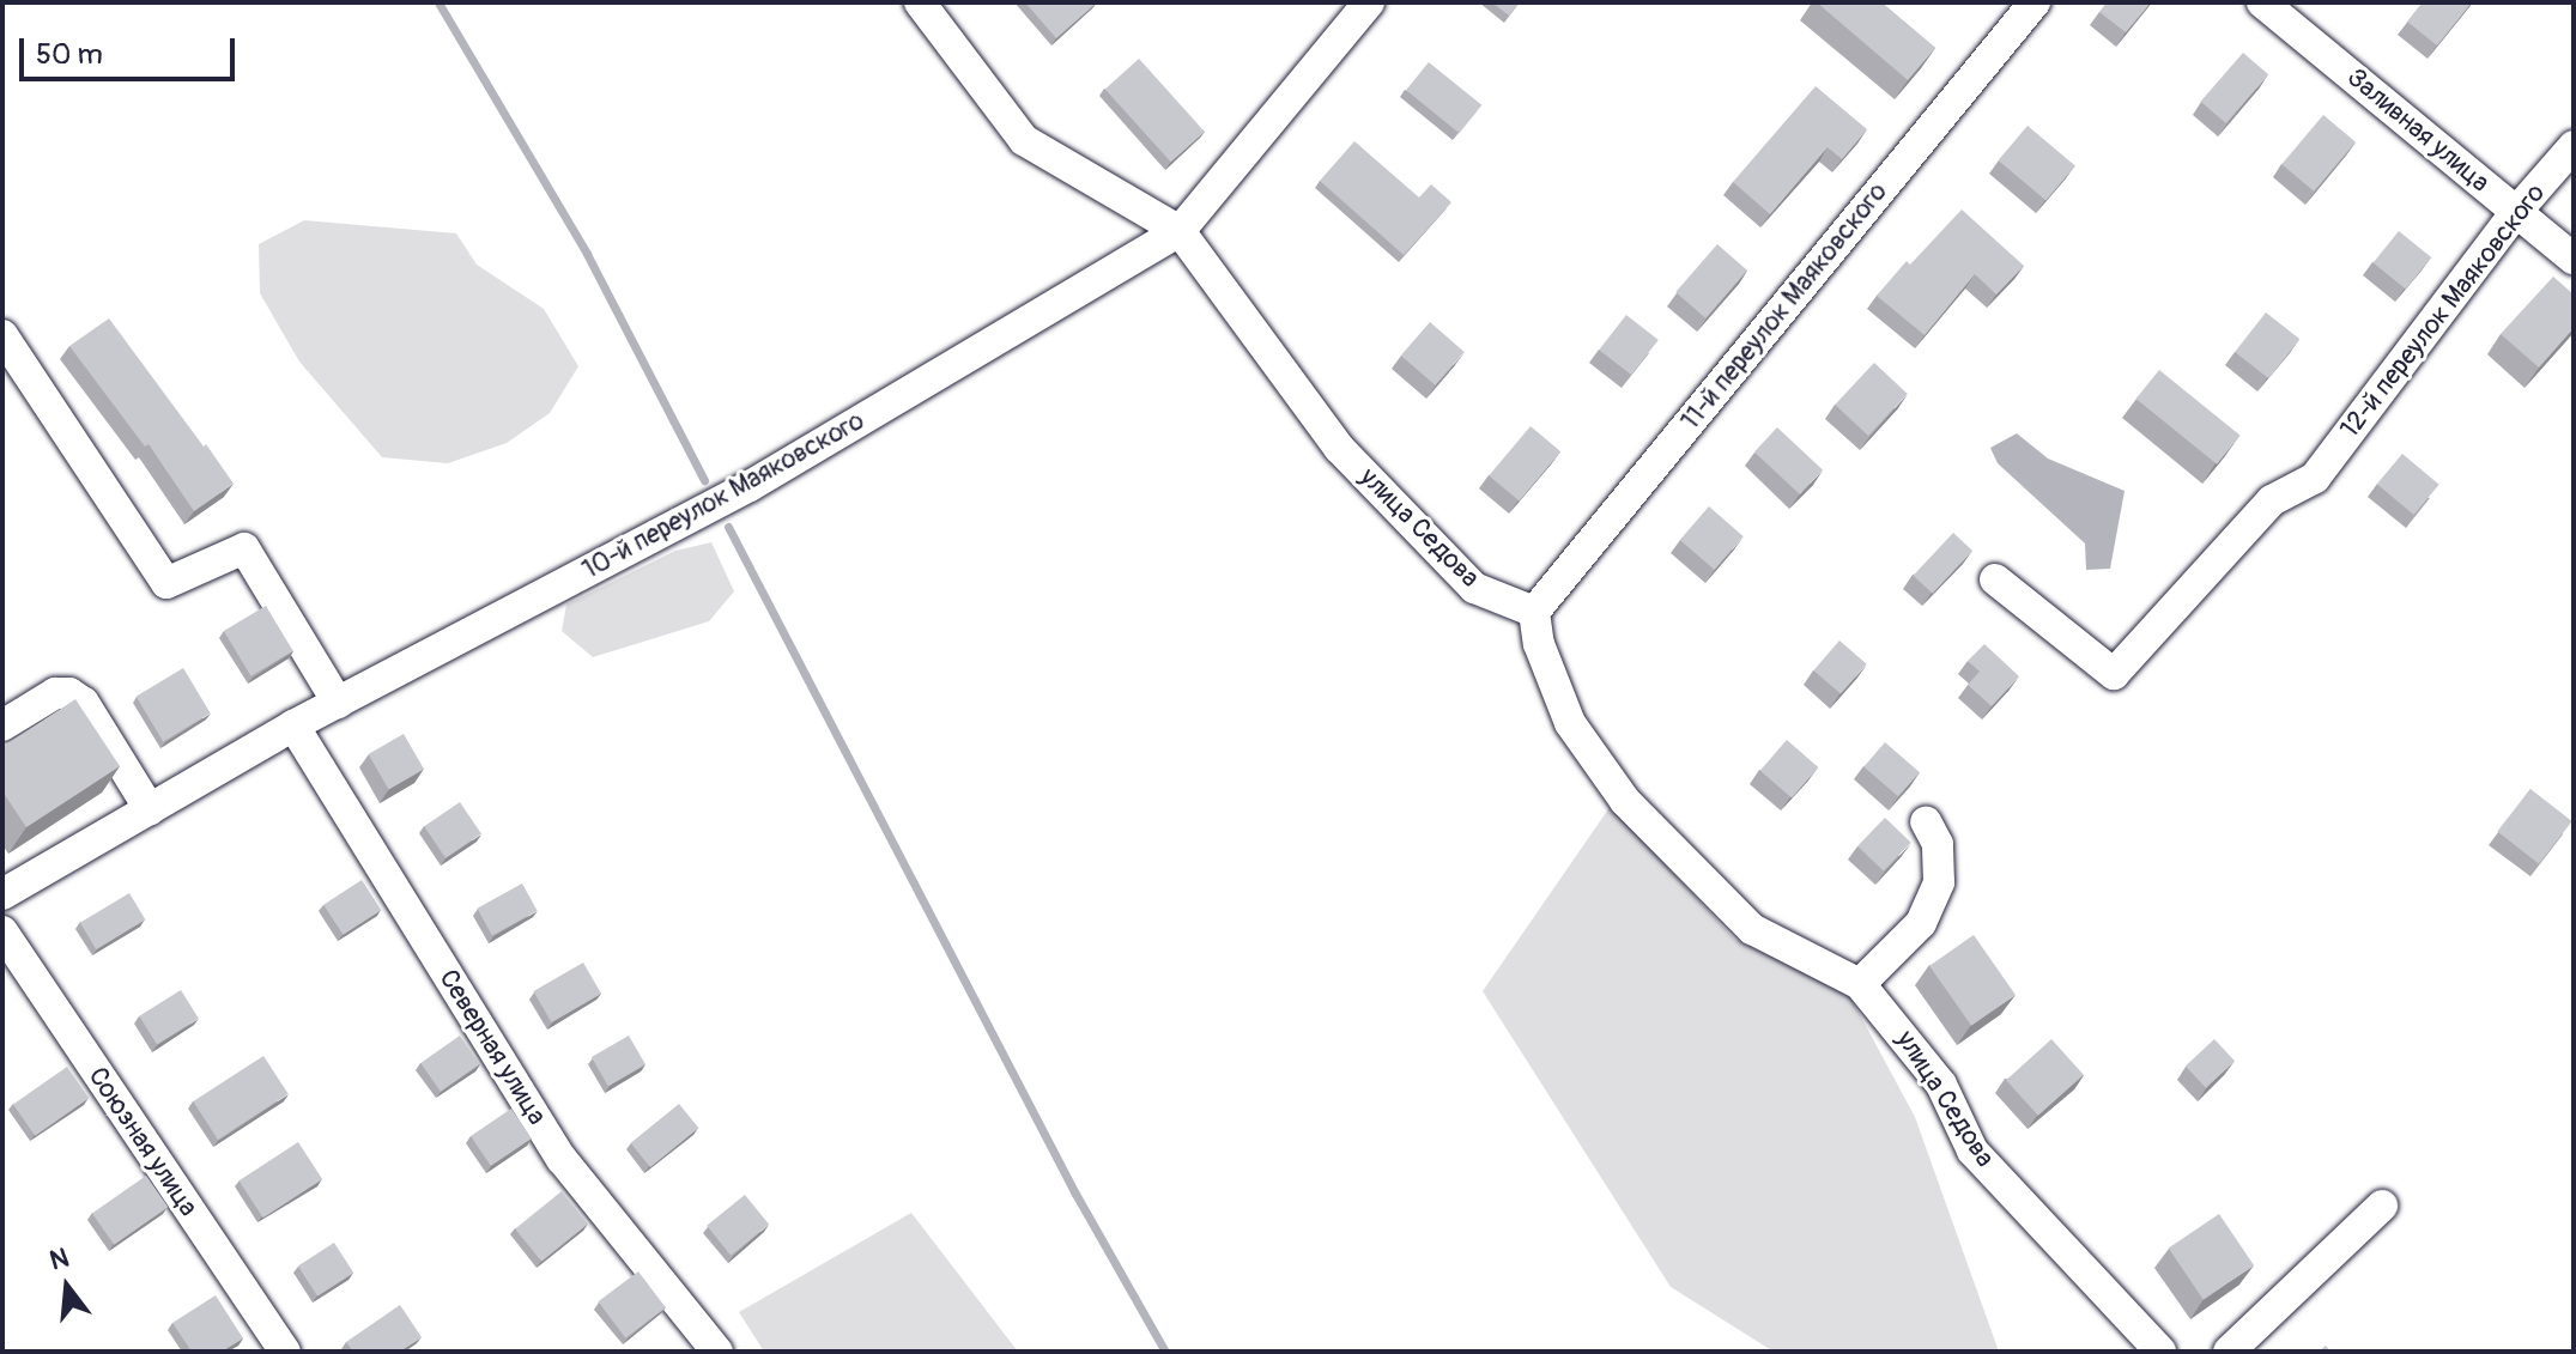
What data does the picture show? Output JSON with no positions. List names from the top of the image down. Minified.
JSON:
{"streets":{"street":["Заливная улица","11-й переулок Маяковского","12-й переулок Маяковского","10-й переулок Маяковского","улица Седова","Северная улица","Союзная улица"]},"crossings":[["Заливная улица","12-й переулок Маяковского"],["11-й переулок Маяковского","улица Седова"],["10-й переулок Маяковского","улица Седова"],["10-й переулок Маяковского","Северная улица"]],"scale_bar":"50 m","north":"top"}
